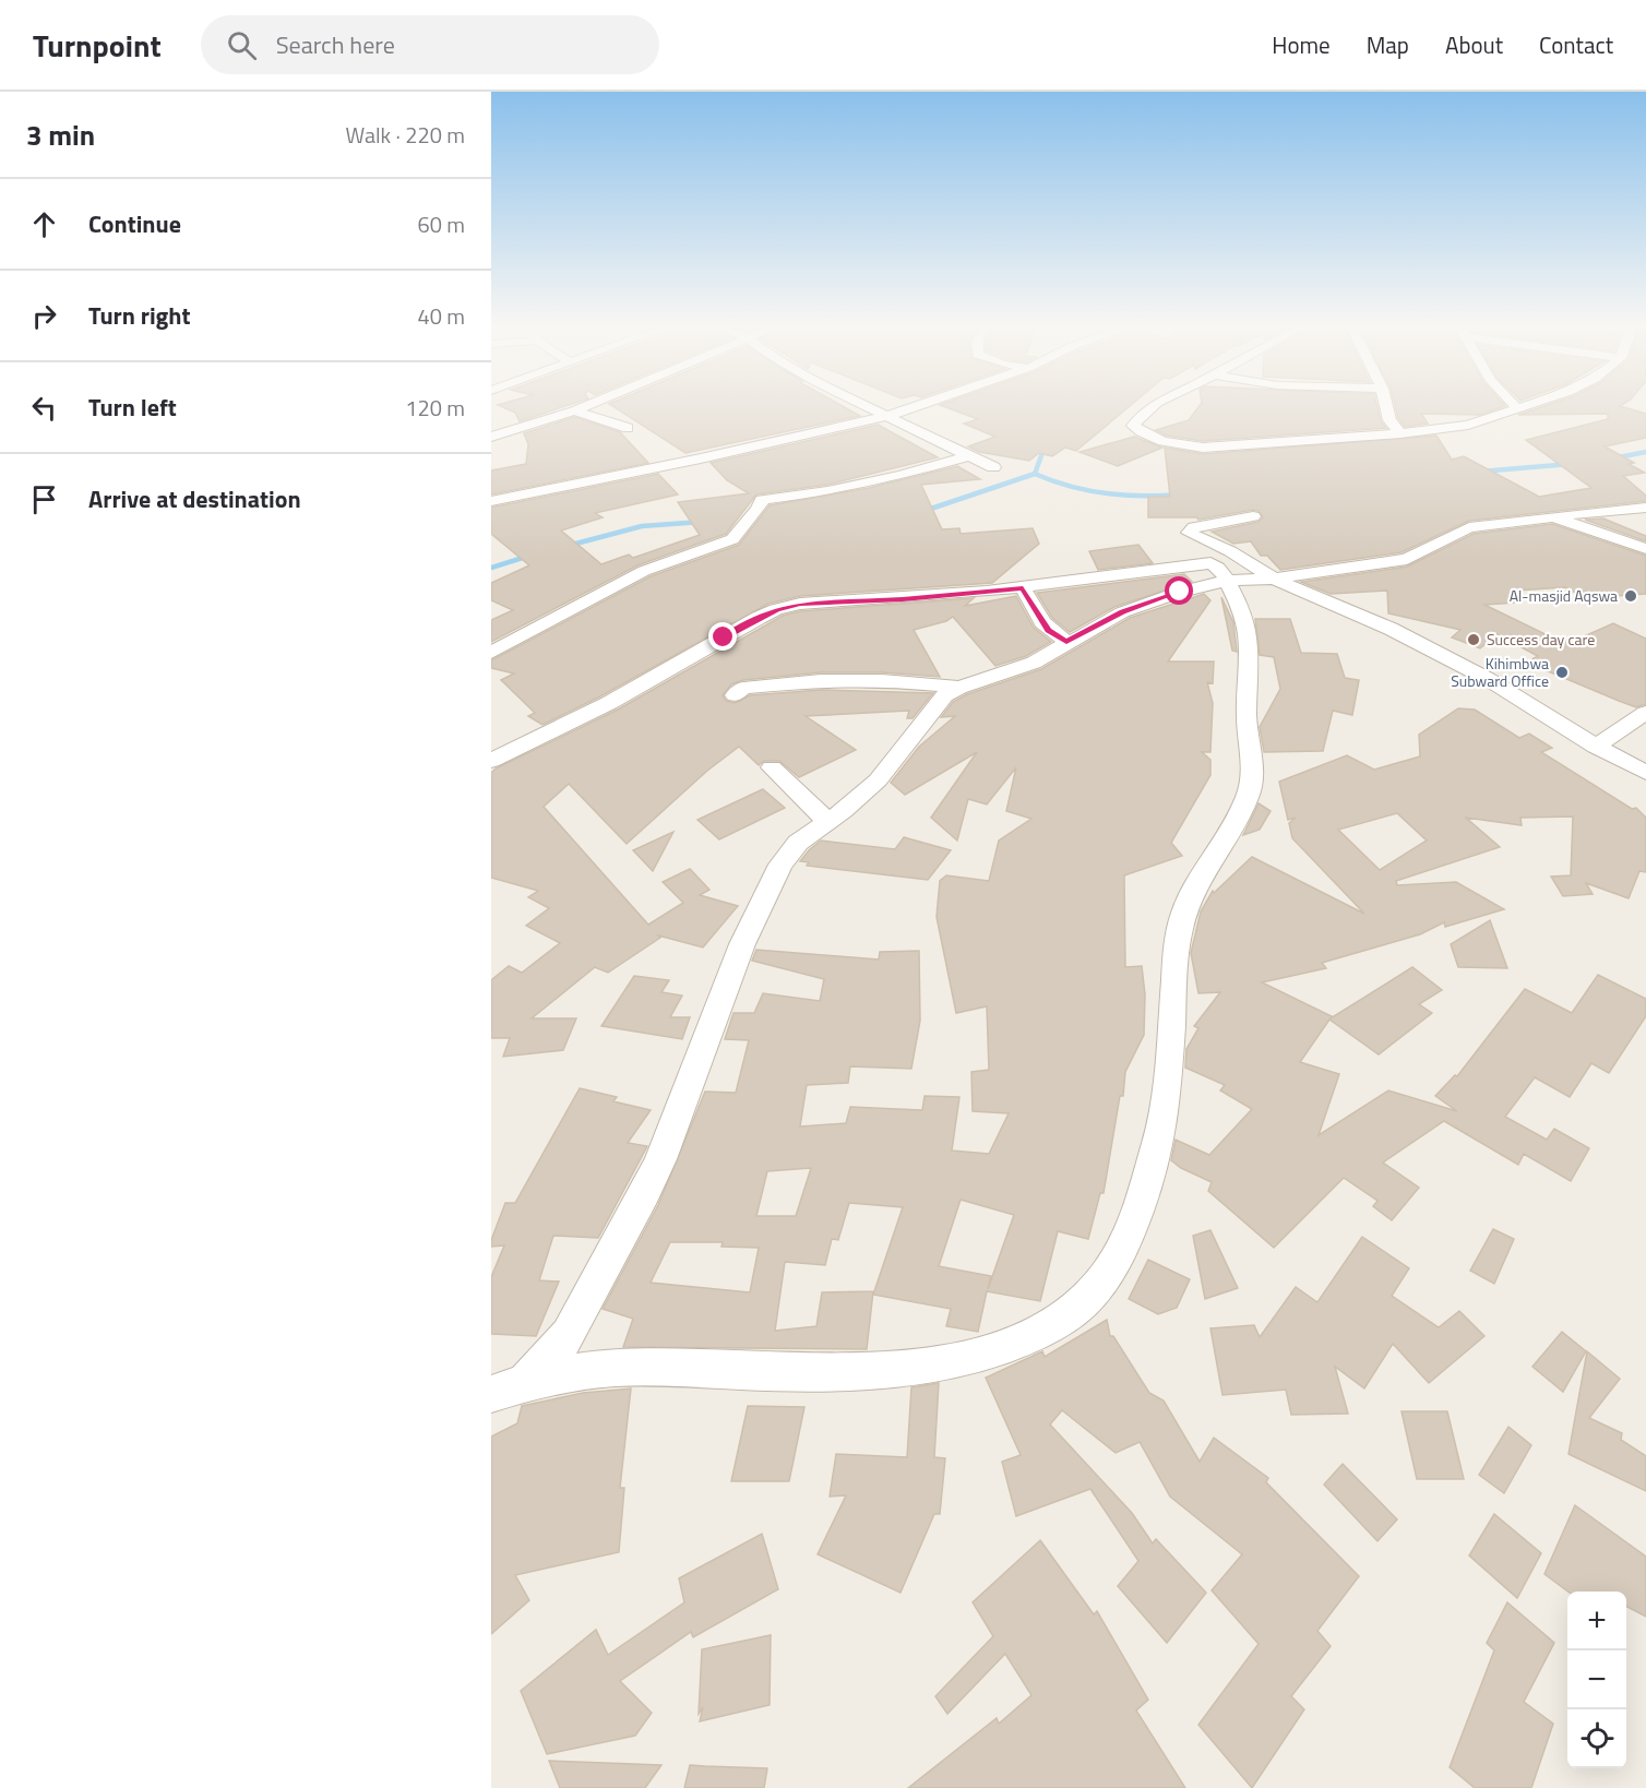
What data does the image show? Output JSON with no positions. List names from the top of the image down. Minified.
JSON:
{"places":["Al-masjid Aqswa","Success day care","Kihimbwa Subward Office"],"page":{"header":"Turnpoint","search":"Search here","nav":["Home","Map","About","Contact"],"heading":["3 min","Walk · 220 m"],"list":[["Continue","60 m"],["Turn right","40 m"],["Turn left","120 m"],"Arrive at destination"],"map_buttons":["+","−"]}}
